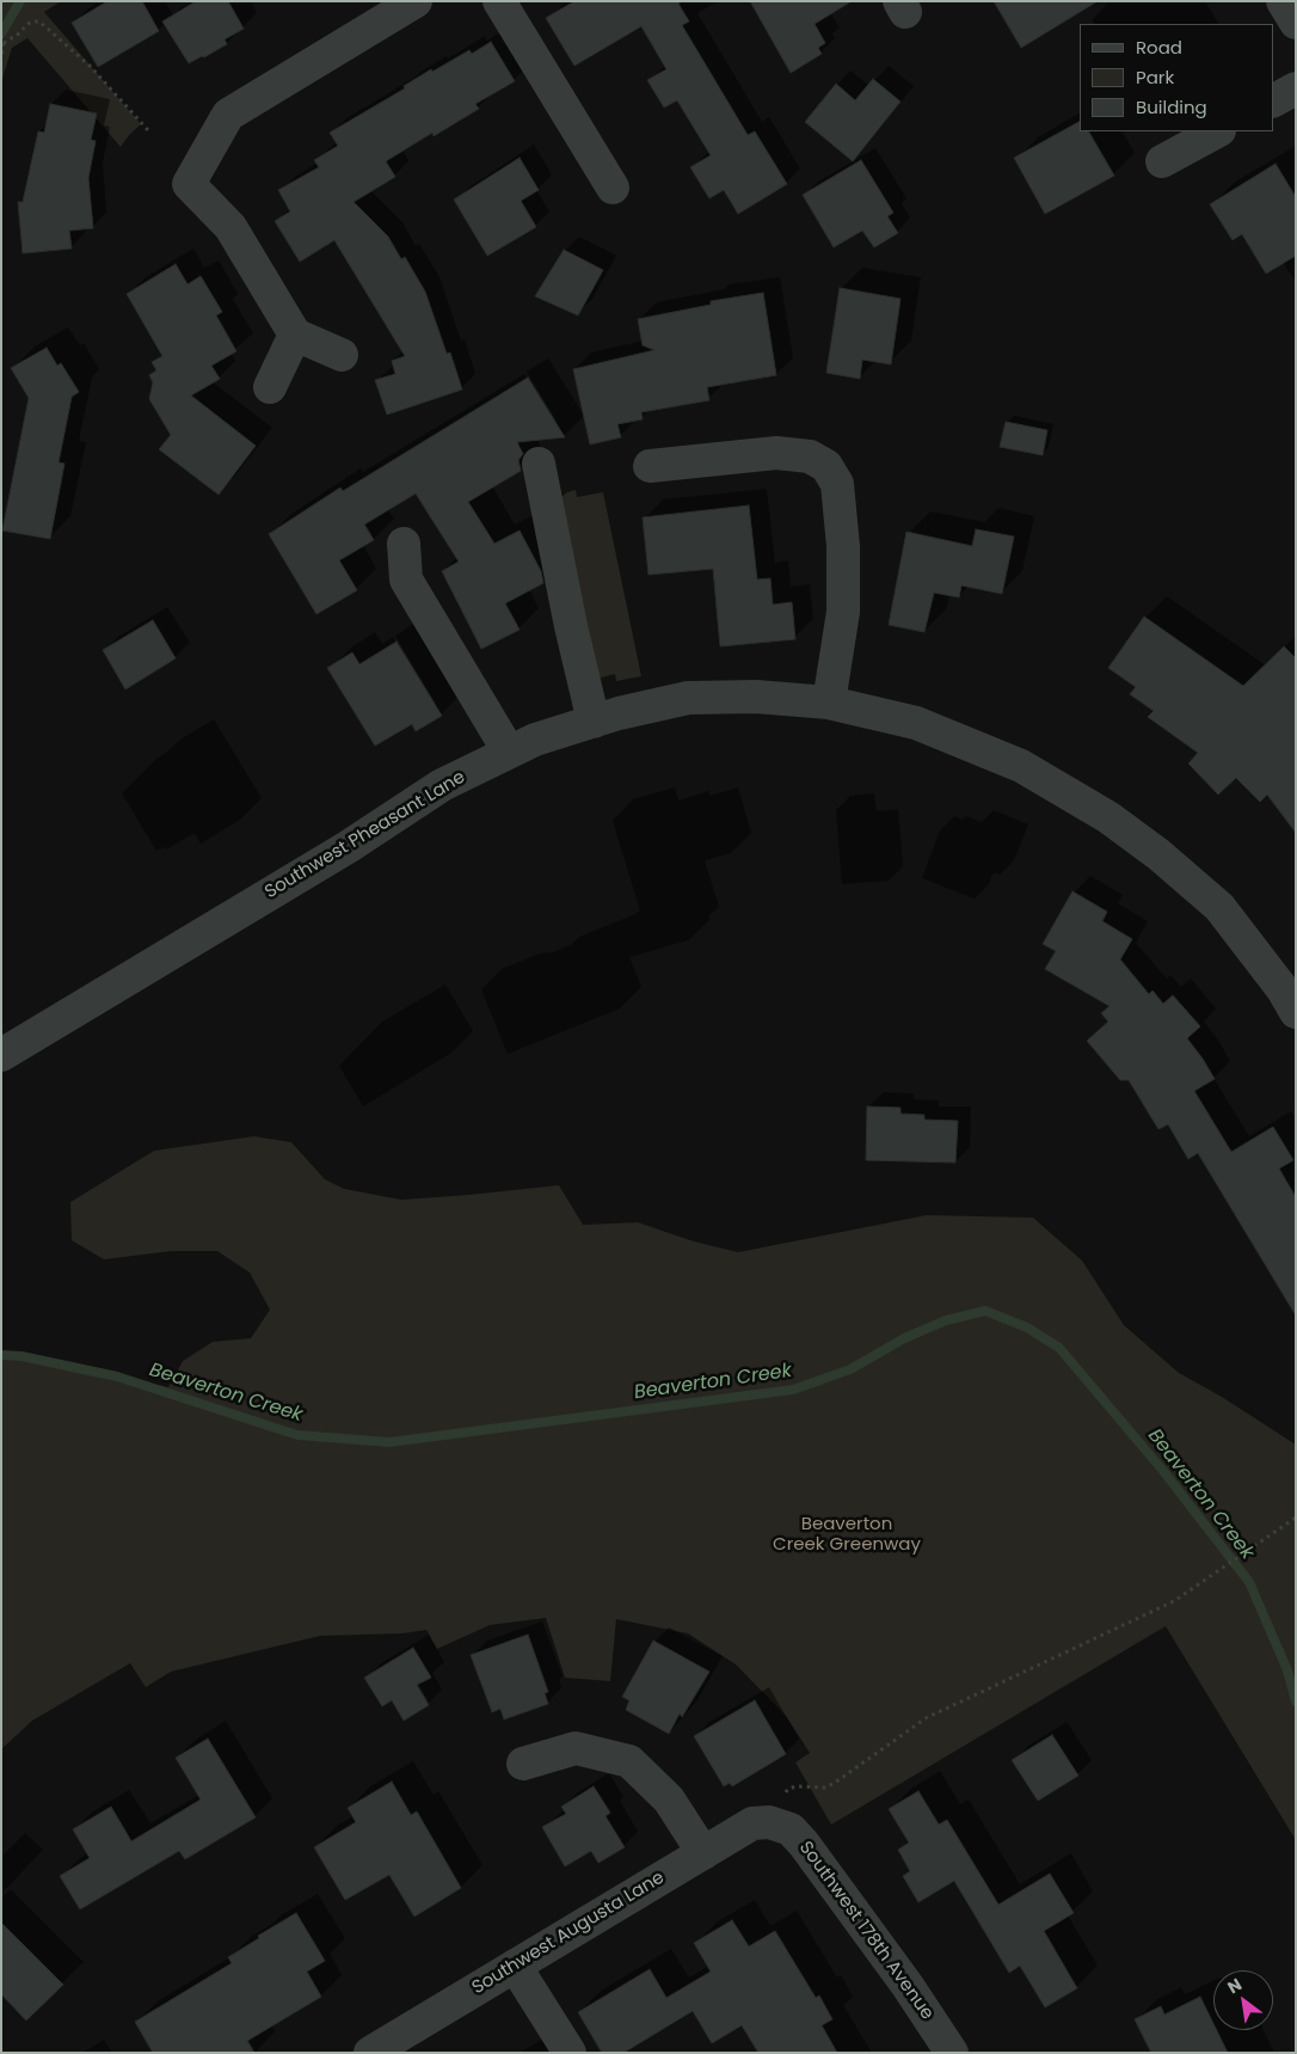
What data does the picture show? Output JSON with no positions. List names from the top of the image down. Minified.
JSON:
{"streets":{"street":["Southwest Pheasant Lane","Southwest 178th Avenue","Southwest Augusta Lane"]},"crossings":[["Southwest 178th Avenue","Southwest Augusta Lane"]],"water":["Beaverton Creek"],"parks":["Beaverton Creek Greenway"],"legend":["Road","Park","Building"],"north":"top left"}
